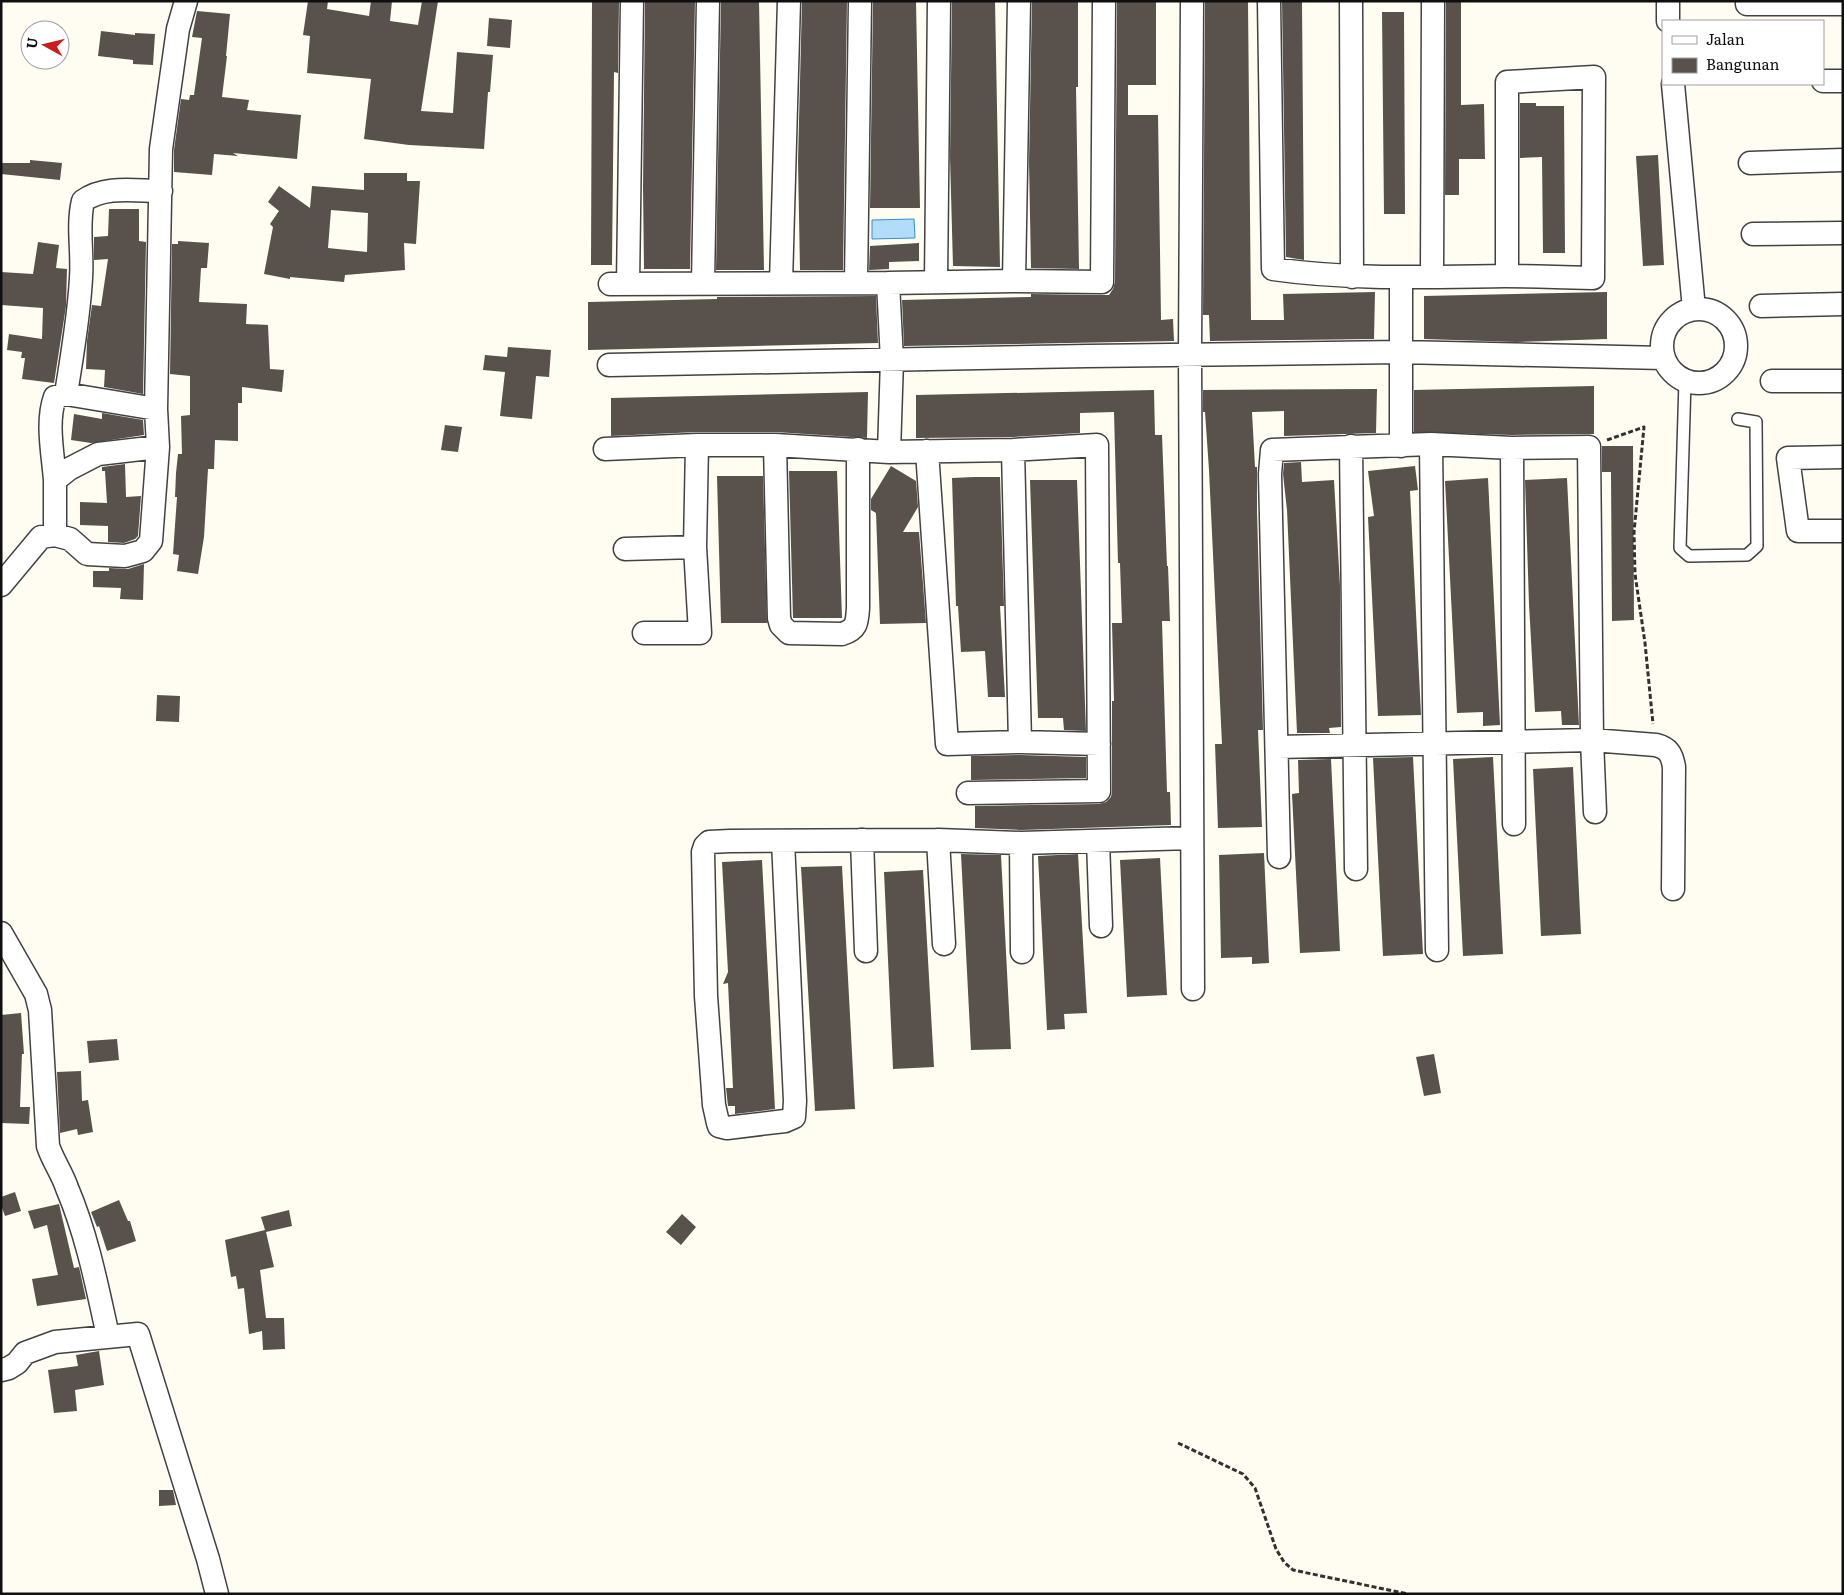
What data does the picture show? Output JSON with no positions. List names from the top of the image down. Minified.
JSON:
{"legend":["Jalan","Bangunan"],"north":"left"}
